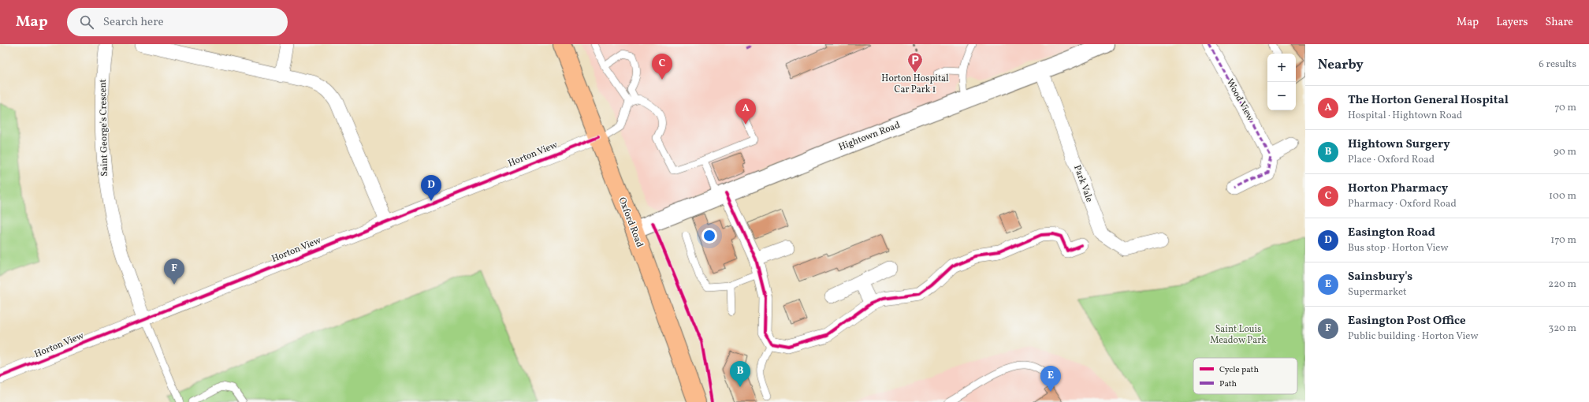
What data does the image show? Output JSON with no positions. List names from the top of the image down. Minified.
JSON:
{"streets":{"main road":["Oxford Road"],"street":["Wood View","Saint George's Crescent","Hightown Road","Horton View","Park Vale"]},"crossings":[["Saint George's Crescent","Horton View"],["Hightown Road","Park Vale"],["Hightown Road","Oxford Road"],["Horton View","Oxford Road"]],"parks":["Saint Louis Meadow Park"],"places":{"parking":["Horton Hospital Car Park 1"]},"legend":["Cycle path","Path"],"page":{"header":"Map","search":"Search here","nav":["Map","Layers","Share"],"heading":["Nearby","6 results"],"map_buttons":["+","−"],"pins":["C","A","D","F","B","E"],"list":[{"mark":"A","name":"The Horton General Hospital","note":"Hospital · Hightown Road","value":"70 m"},{"mark":"B","name":"Hightown Surgery","note":"Place · Oxford Road","value":"90 m"},{"mark":"C","name":"Horton Pharmacy","note":"Pharmacy · Oxford Road","value":"100 m"},{"mark":"D","name":"Easington Road","note":"Bus stop · Horton View","value":"170 m"},{"mark":"E","name":"Sainsbury's","note":"Supermarket","value":"220 m"},{"mark":"F","name":"Easington Post Office","note":"Public building · Horton View","value":"320 m"}]}}
